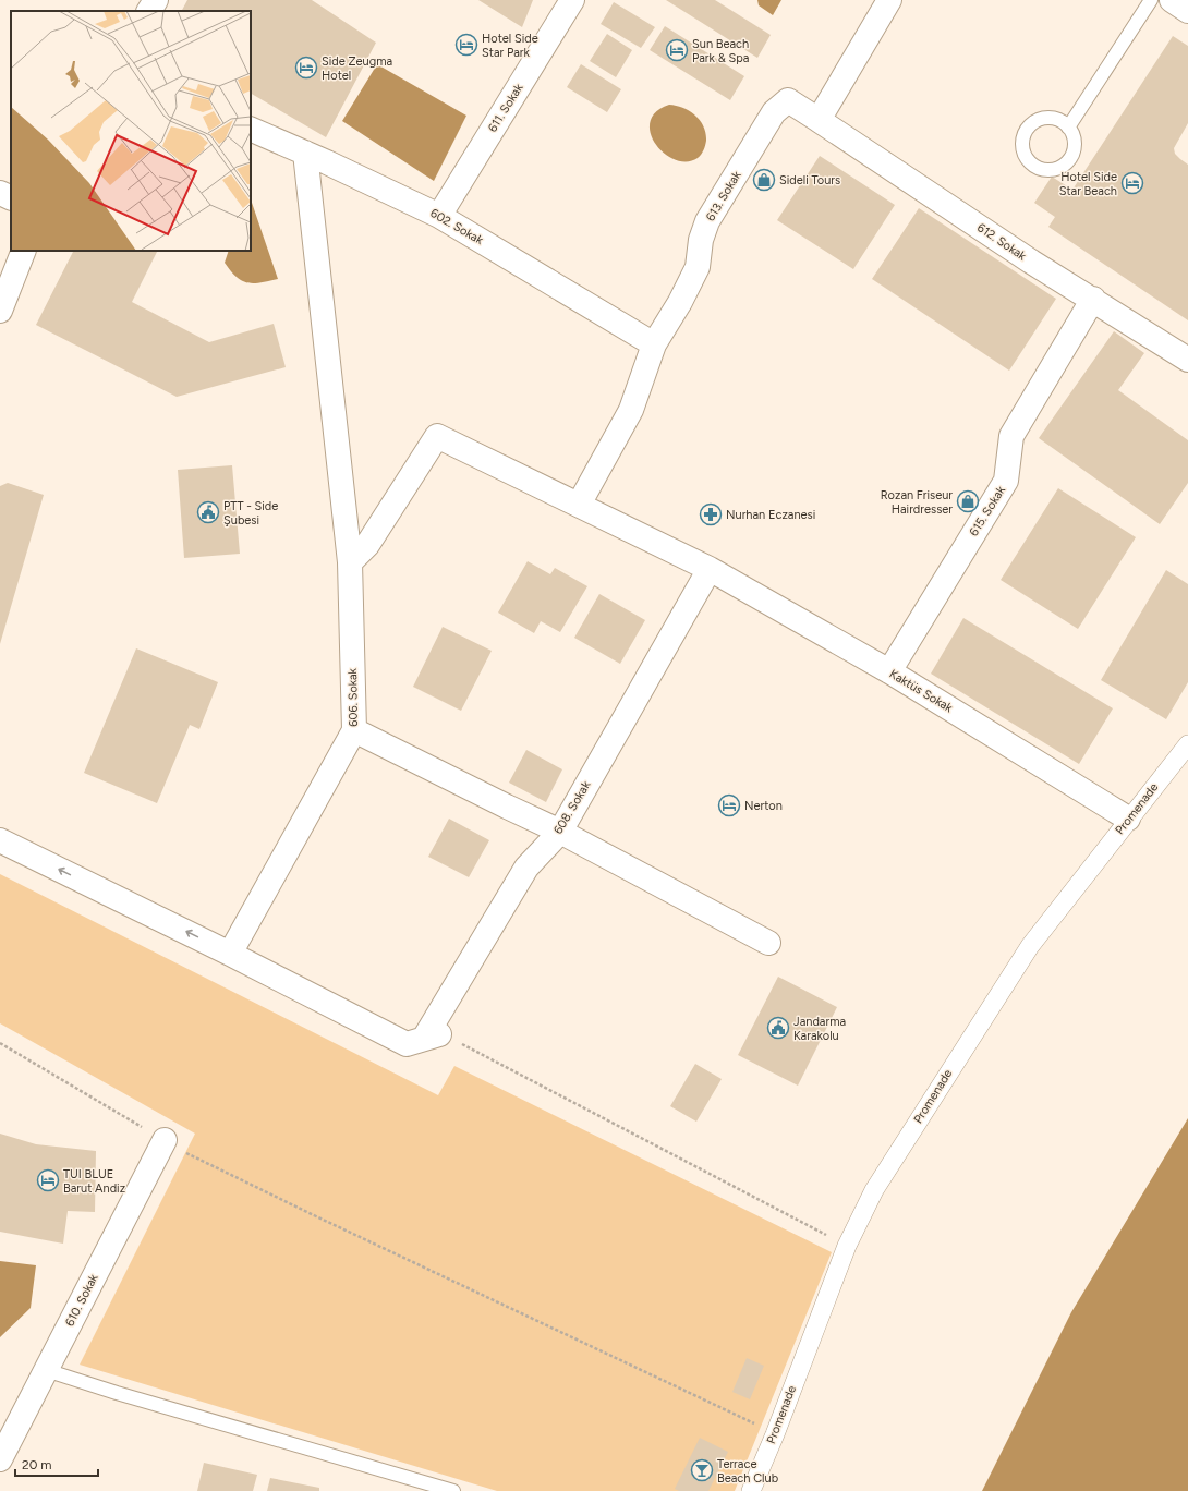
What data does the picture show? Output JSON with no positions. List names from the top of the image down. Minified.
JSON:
{"streets":{"street":["611. Sokak","613. Sokak","602. Sokak","612. Sokak","615. Sokak","Kaktüs Sokak","606. Sokak","608. Sokak","Promenade","610. Sokak"]},"crossings":[["611. Sokak","602. Sokak"],["613. Sokak","602. Sokak"],["613. Sokak","612. Sokak"],["613. Sokak","Kaktüs Sokak"],["602. Sokak","606. Sokak"],["612. Sokak","615. Sokak"],["615. Sokak","Kaktüs Sokak"],["Kaktüs Sokak","606. Sokak"],["Kaktüs Sokak","608. Sokak"],["Kaktüs Sokak","Promenade"]],"places":{"hotel":["Hotel Side Star Park","Sun Beach Park & Spa","Side Zeugma Hotel","Hotel Side Star Beach","Nerton","TUI BLUE Barut Andiz"],"shop":["Sideli Tours","Rozan Friseur Hairdresser"],"public building":["PTT - Side Şubesi","Jandarma Karakolu"],"pharmacy":["Nurhan Eczanesi"],"bar":["Terrace Beach Club"]},"scale_bar":"20 m"}
